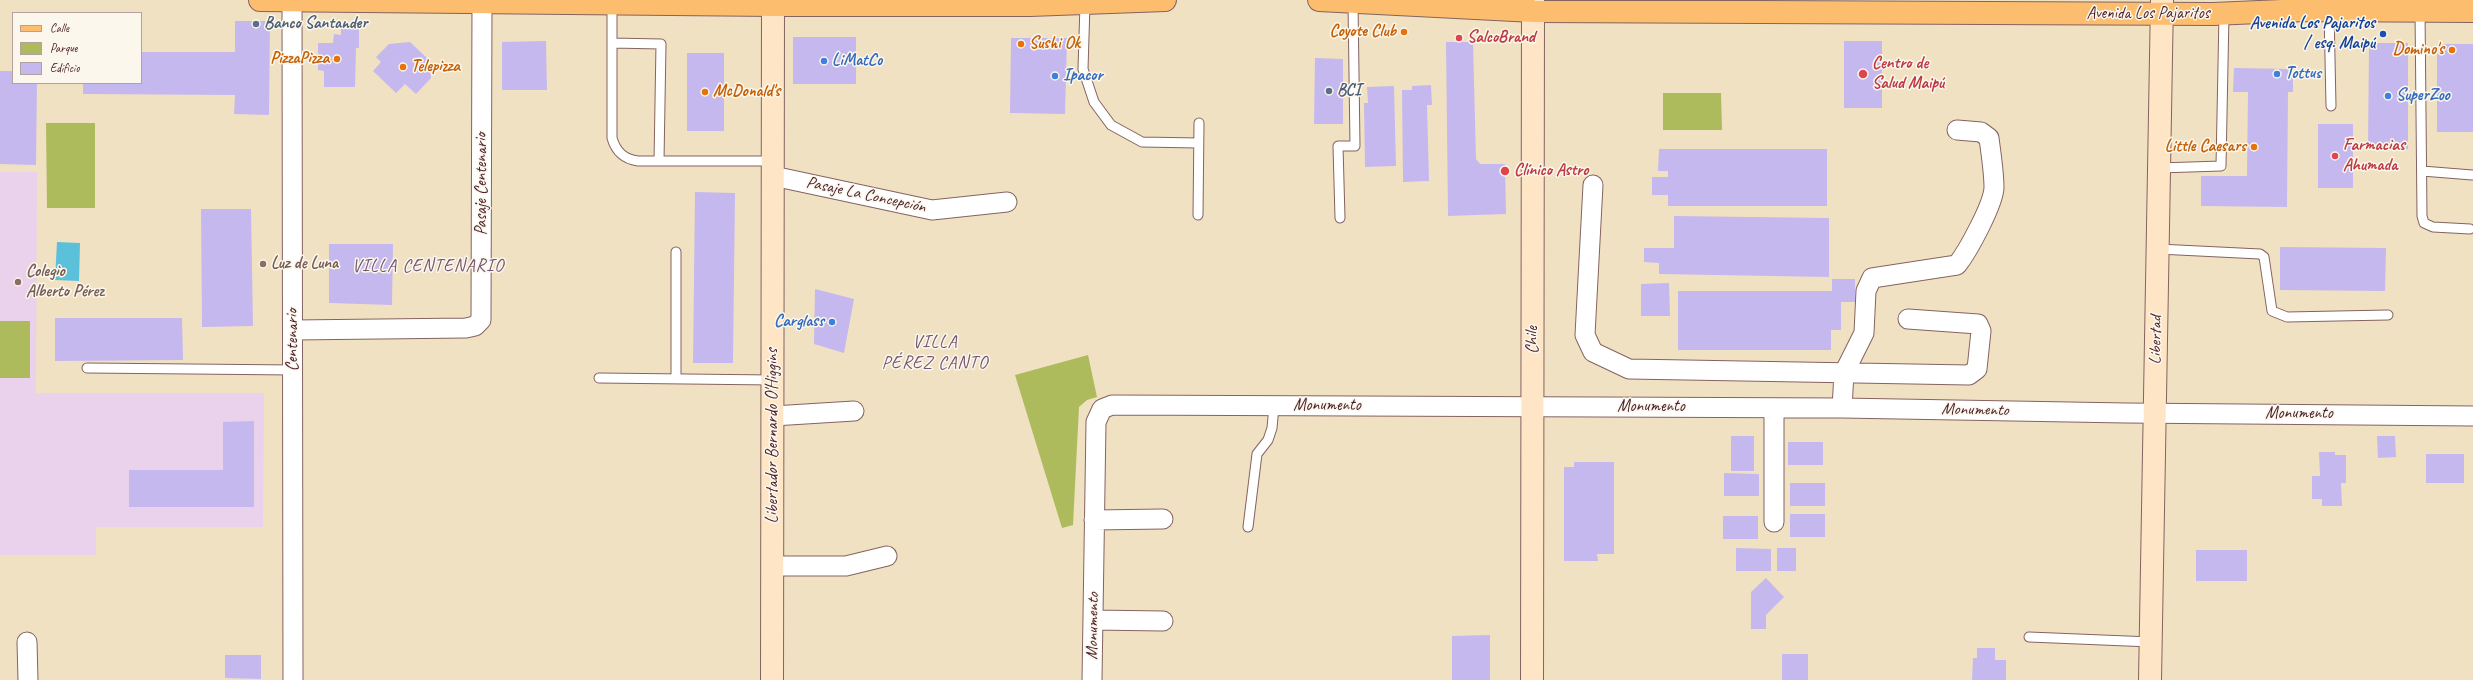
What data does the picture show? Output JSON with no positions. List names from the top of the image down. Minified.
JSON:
{"streets":{"main road":["Avenida Los Pajaritos"],"street":["Pasaje Centenario","Pasaje La Concepción","Centenario","Chile","Libertad","Monumento","Libertador Bernardo O'Higgins"]},"crossings":[["Avenida Los Pajaritos","Chile"],["Avenida Los Pajaritos","Libertad"],["Pasaje Centenario","Centenario"],["Pasaje La Concepción","Libertador Bernardo O'Higgins"],["Chile","Monumento"],["Libertad","Monumento"]],"districts":["VILLA CENTENARIO","VILLA PÉREZ CANTO"],"places":["Banco Santander","Coyote Club","Avenida Los Pajaritos / esq. Maipú","SalcoBrand","Sushi Ok","Domino's","PizzaPizza","LiMatCo","Telepizza","Centro de Salud Maipú","Tottus","Ipacor","BCI","McDonald's","SuperZoo","Little Caesars","Farmacias Ahumada","Clínico Astro","Luz de Luna","Colegio Alberto Pérez","Carglass"],"legend":["Calle","Parque","Edificio"]}
